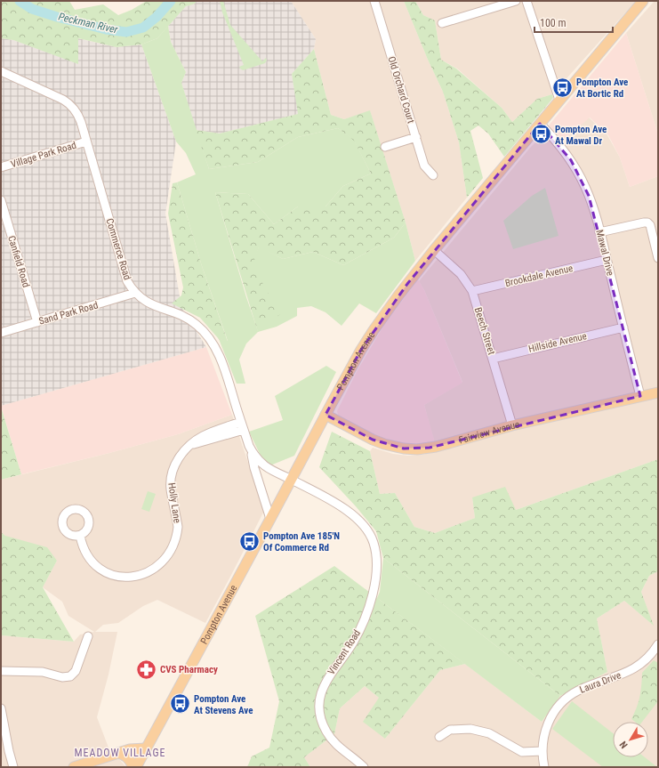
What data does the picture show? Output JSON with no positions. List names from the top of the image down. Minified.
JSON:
{"streets":{"main road":["Pompton Avenue","Fairview Avenue"],"street":["Old Orchard Court","Village Park Road","Commerce Road","Mawal Drive","Canfield Road","Brookdale Avenue","Sand Park Road","Beech Street","Hillside Avenue","Holly Lane","Vincent Road","Laura Drive"]},"crossings":[["Village Park Road","Commerce Road"],["Commerce Road","Sand Park Road"],["Commerce Road","Pompton Avenue"],["Commerce Road","Holly Lane"],["Commerce Road","Vincent Road"],["Mawal Drive","Brookdale Avenue"],["Mawal Drive","Hillside Avenue"],["Mawal Drive","Pompton Avenue"],["Mawal Drive","Fairview Avenue"],["Canfield Road","Sand Park Road"],["Brookdale Avenue","Beech Street"],["Beech Street","Hillside Avenue"],["Beech Street","Pompton Avenue"],["Beech Street","Fairview Avenue"],["Pompton Avenue","Fairview Avenue"],["Pompton Avenue","Vincent Road"]],"districts":["MEADOW VILLAGE"],"water":["Peckman River"],"places":{"bus stop":["Pompton Ave At Bortic Rd","Pompton Ave At Mawal Dr","Pompton Ave 185'N Of Commerce Rd","Pompton Ave At Stevens Ave"],"pharmacy":["CVS Pharmacy"]},"scale_bar":"100 m","north":"bottom left"}
